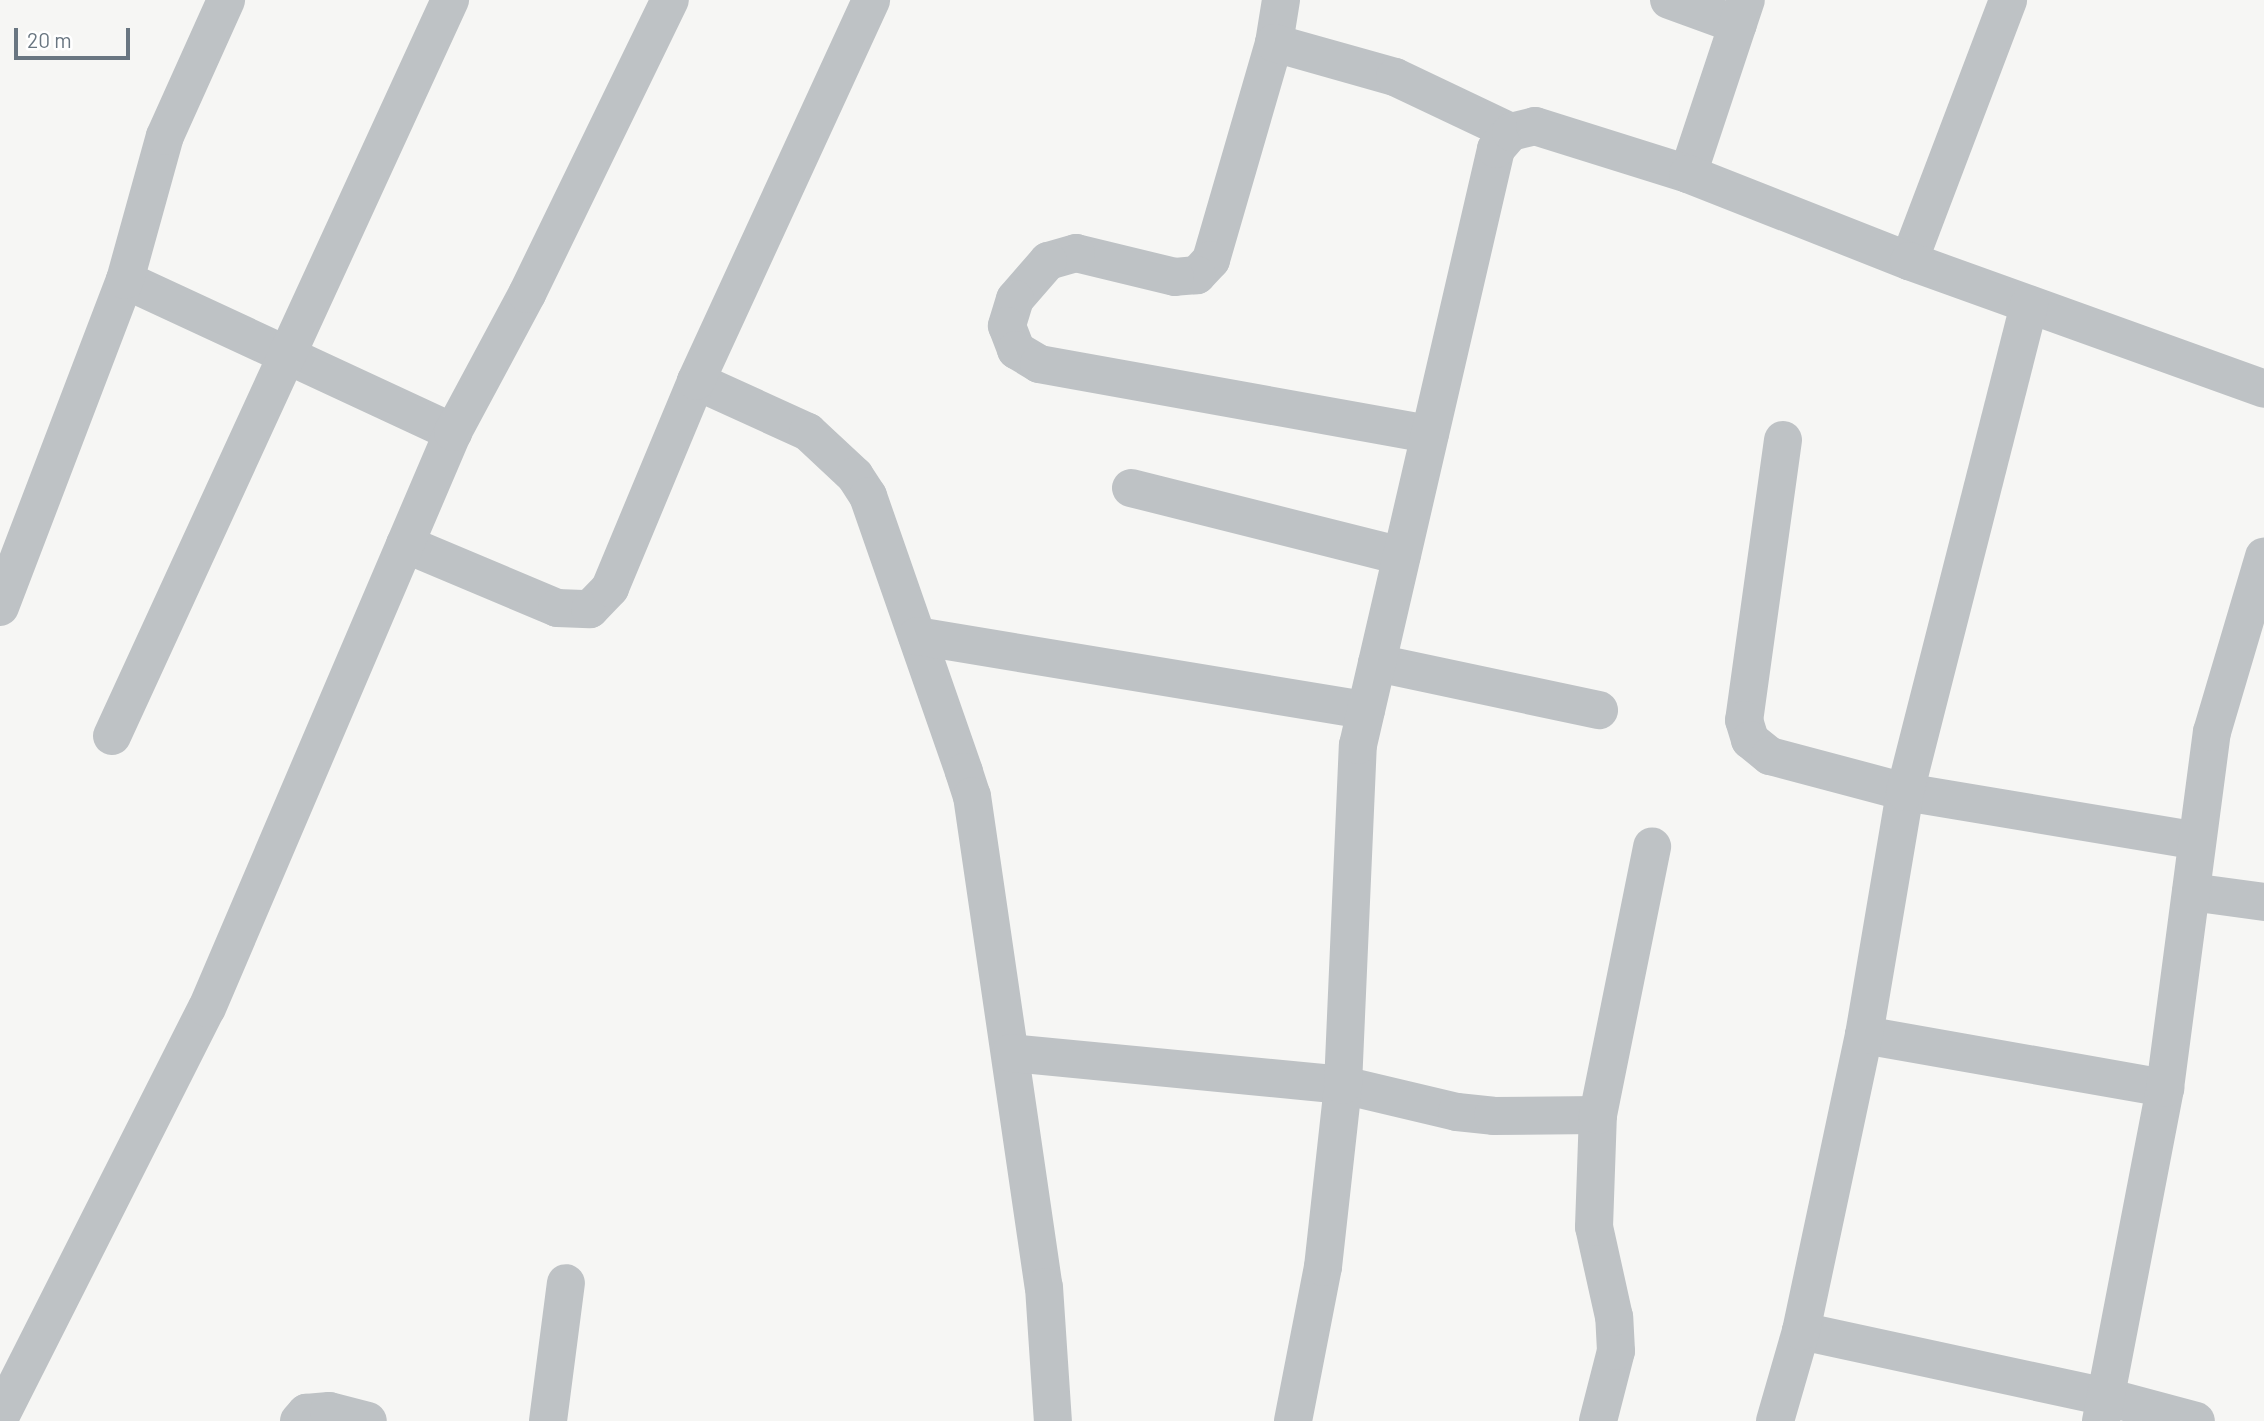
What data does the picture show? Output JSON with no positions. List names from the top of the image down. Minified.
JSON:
{"scale_bar":"20 m"}
